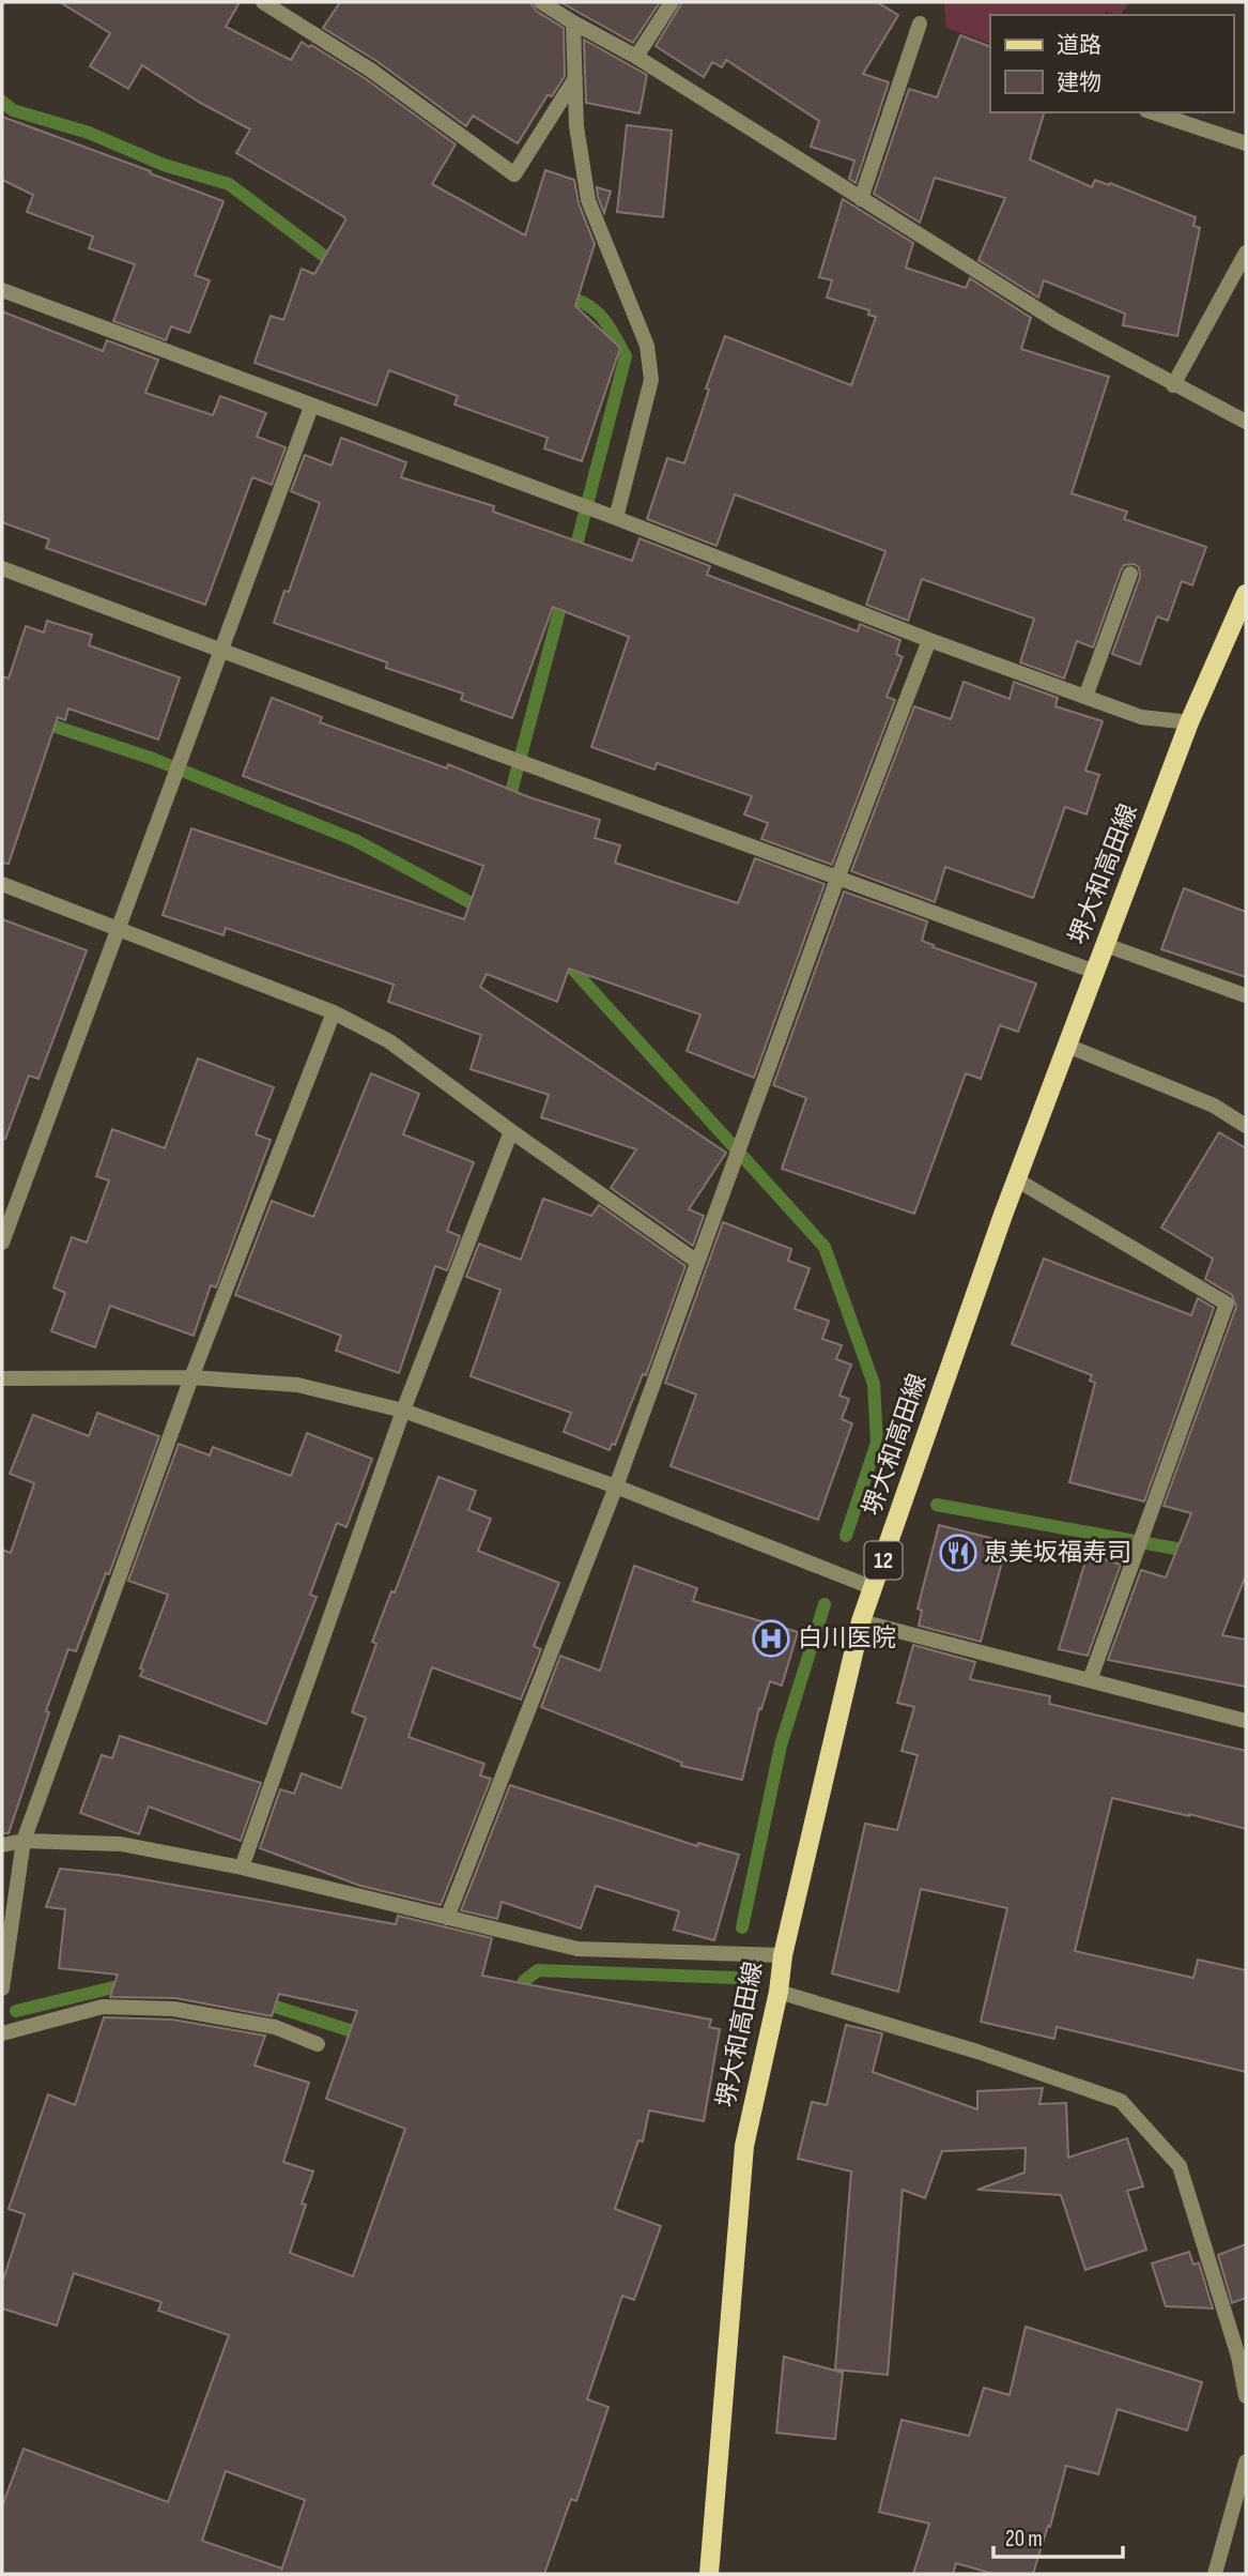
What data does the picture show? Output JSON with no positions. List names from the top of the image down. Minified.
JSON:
{"streets":{"main road":["堺大和高田線","12"]},"places":{"restaurant":["恵美坂福寿司"],"hospital":["白川医院"]},"legend":["道路","建物"],"scale_bar":"20 m"}
